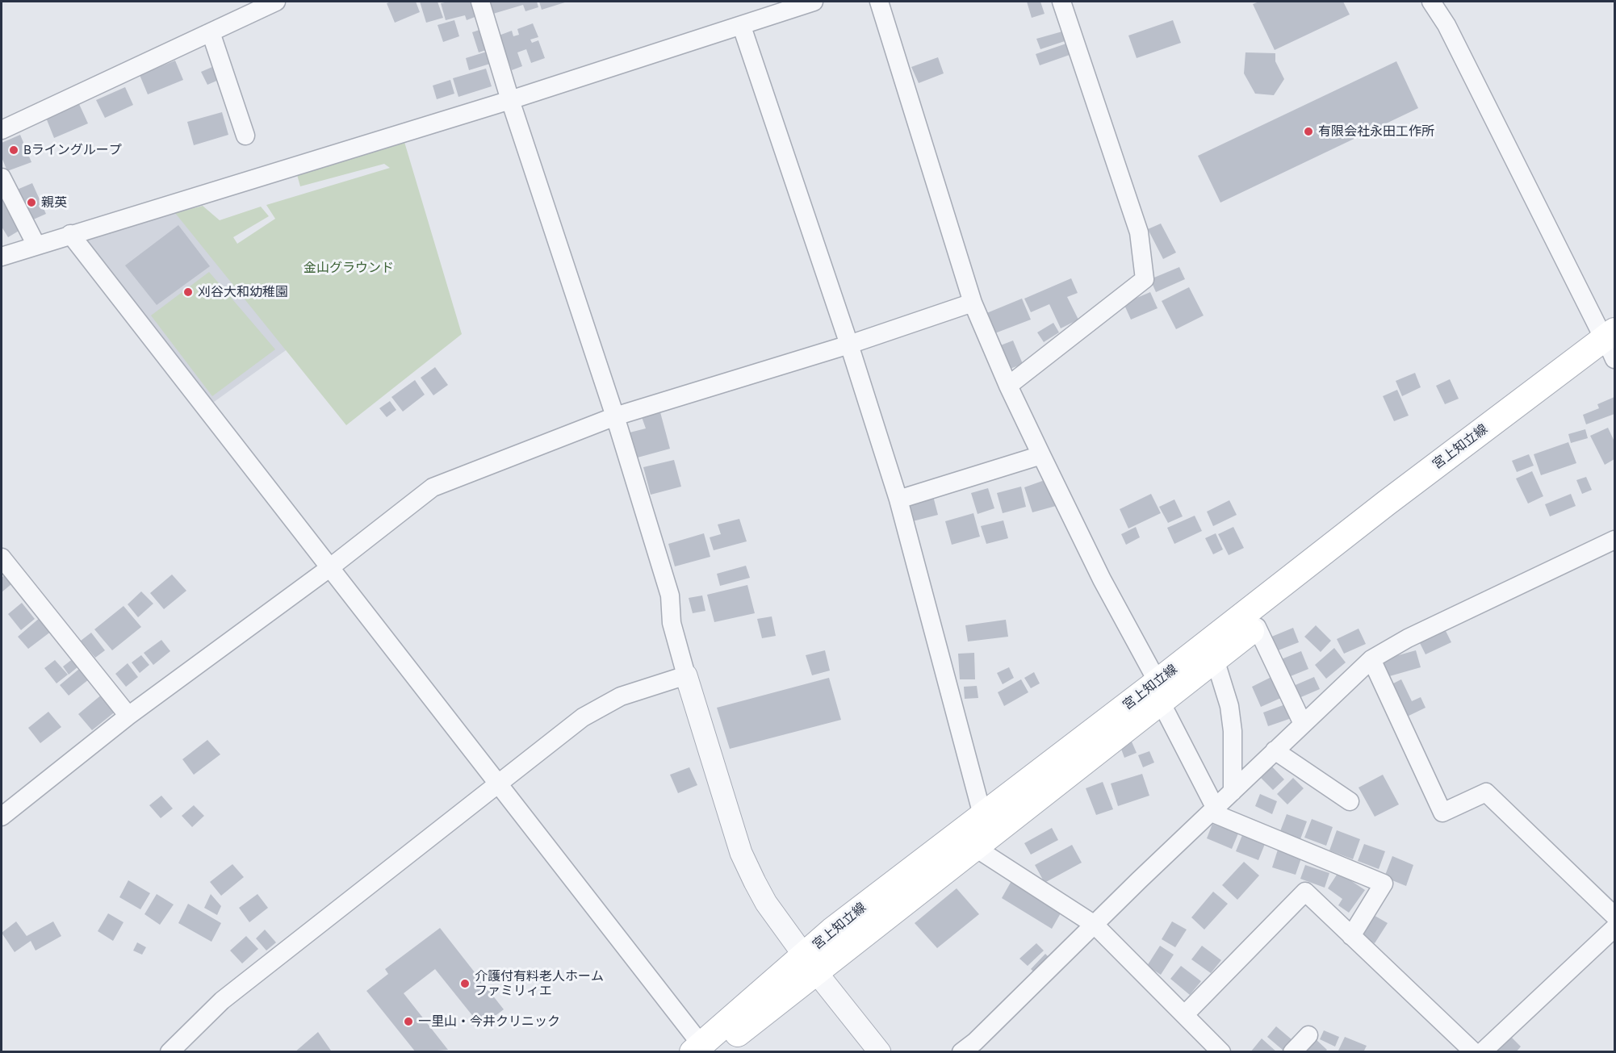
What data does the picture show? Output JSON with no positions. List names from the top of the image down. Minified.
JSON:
{"streets":{"main road":["宮上知立線"]},"parks":["金山グラウンド"],"places":["有限会社永田工作所","Bライングループ","親英","刈谷大和幼稚園","介護付有料老人ホーム ファミリィエ","一里山・今井クリニック"]}
